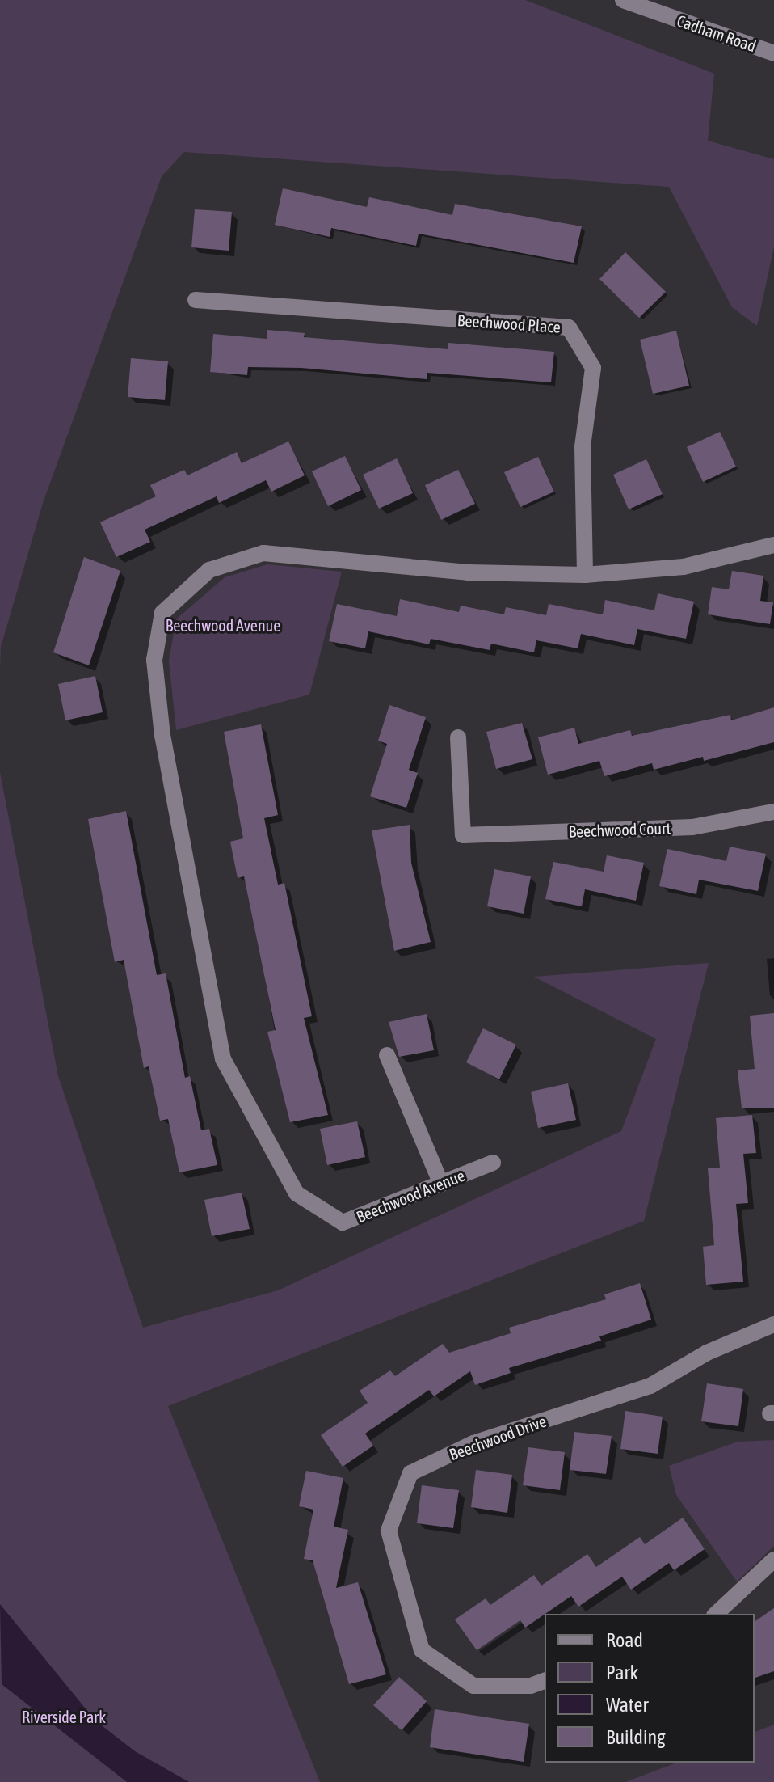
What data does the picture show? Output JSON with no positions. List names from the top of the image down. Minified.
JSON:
{"streets":{"street":["Cadham Road","Beechwood Place","Beechwood Court","Beechwood Avenue","Beechwood Drive"]},"crossings":[["Beechwood Place","Beechwood Avenue"]],"parks":["Beechwood Avenue","Riverside Park"],"legend":["Road","Park","Water","Building"]}
